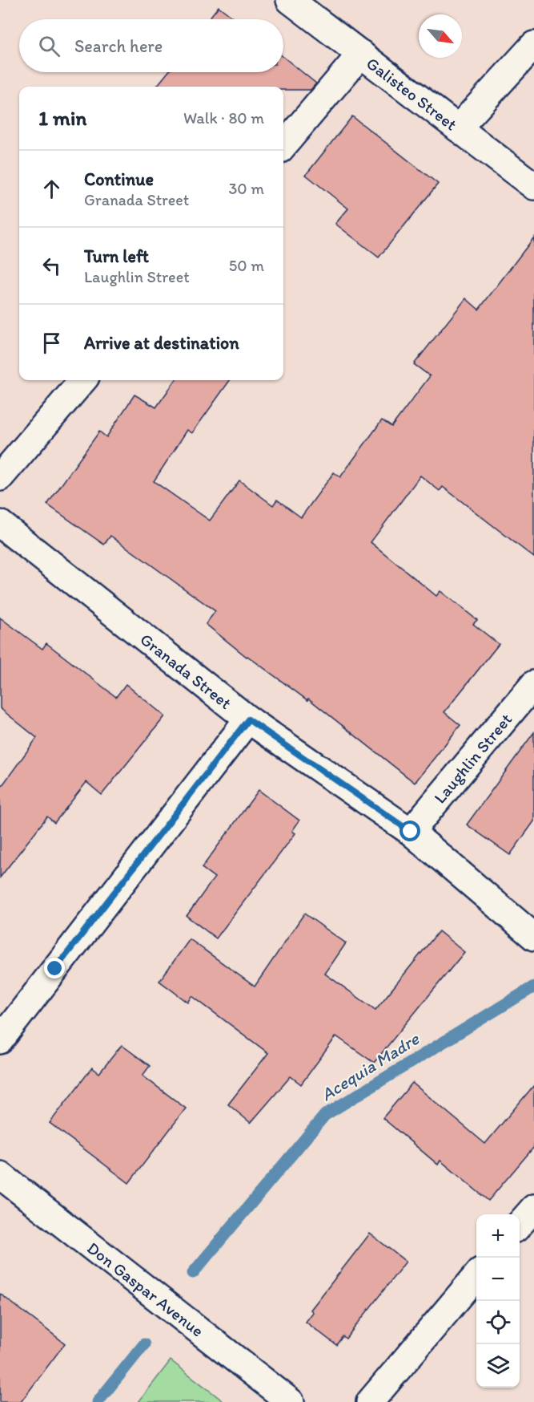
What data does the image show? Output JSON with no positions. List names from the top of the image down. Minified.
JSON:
{"streets":{"street":["Galisteo Street","Granada Street","Laughlin Street","Don Gaspar Avenue"]},"crossings":[["Granada Street","Laughlin Street"]],"water":["Acequia Madre"],"north":"bottom right","page":{"search":"Search here","heading":["1 min","Walk · 80 m"],"list":[["Continue","Granada Street","30 m"],["Turn left","Laughlin Street","50 m"],"Arrive at destination"],"map_buttons":["+","−"]}}
